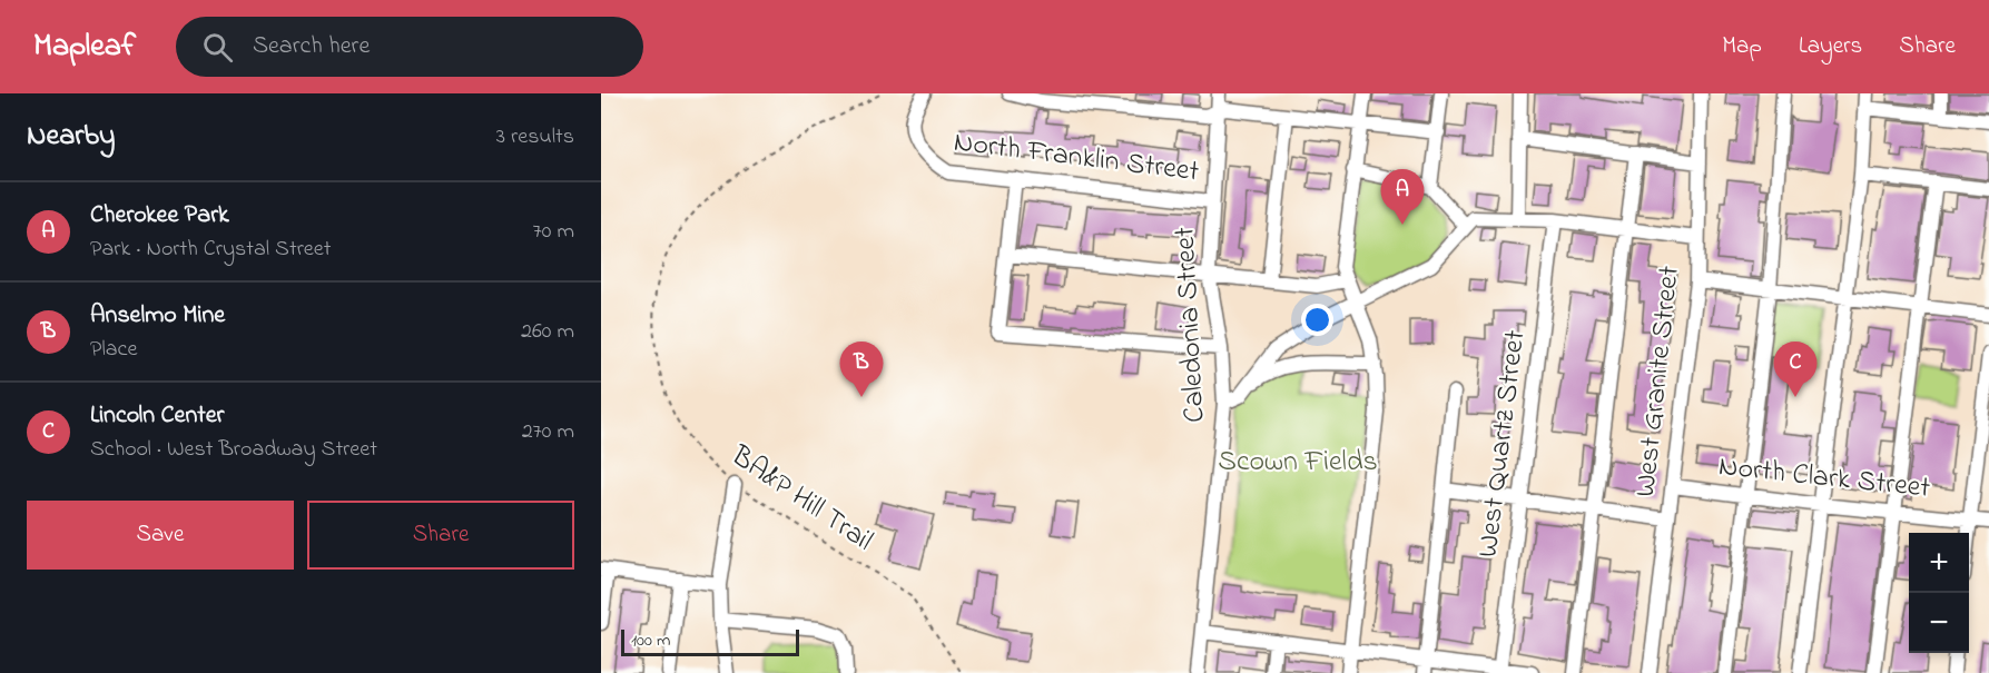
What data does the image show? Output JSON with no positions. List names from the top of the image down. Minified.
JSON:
{"streets":{"street":["North Franklin Street","Caledonia Street","West Granite Street","West Quartz Street","North Clark Street"],"path":["BA&P Hill Trail"]},"crossings":[["North Franklin Street","Caledonia Street"],["West Granite Street","North Clark Street"]],"parks":["Scown Fields"],"scale_bar":"100 m","page":{"header":"Mapleaf","search":"Search here","nav":["Map","Layers","Share"],"heading":["Nearby","3 results"],"pins":["A","B","C"],"list":[{"mark":"A","name":"Cherokee Park","note":"Park · North Crystal Street","value":"70 m"},{"mark":"B","name":"Anselmo Mine","note":"Place","value":"260 m"},{"mark":"C","name":"Lincoln Center","note":"School · West Broadway Street","value":"270 m"}],"buttons":["Save","Share"],"map_buttons":["+","−"],"scale":"100 m"}}
